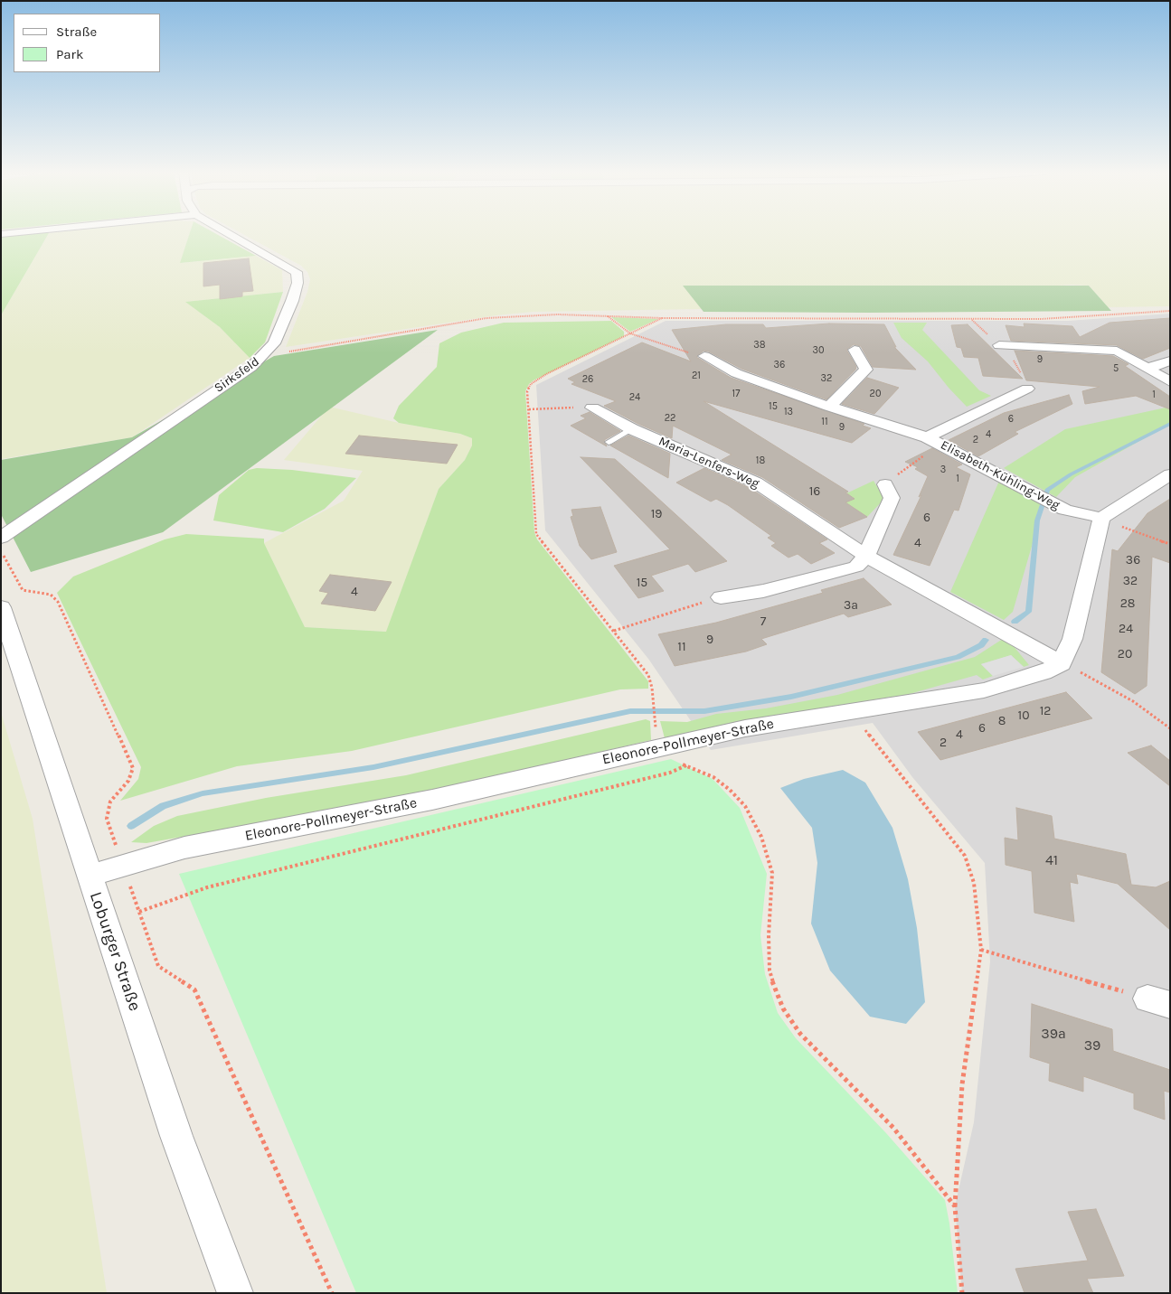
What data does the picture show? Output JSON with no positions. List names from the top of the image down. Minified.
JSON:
{"streets":{"street":["Sirksfeld","Maria-Lenfers-Weg","Elisabeth-Kühling-Weg","Eleonore-Pollmeyer-Straße","Loburger Straße"]},"crossings":[["Maria-Lenfers-Weg","Eleonore-Pollmeyer-Straße"],["Eleonore-Pollmeyer-Straße","Loburger Straße"]],"house_numbers":["38","30","9","36","5","21","32","26","17","20","1","24","15","13","22","6","11","9","4","2","18","3","1","16","19","6","4","36","32","15","4","28","3a","7","24","9","11","20","12","10","8","6","4","2","41","39a","39"],"legend":["Straße","Park"]}
